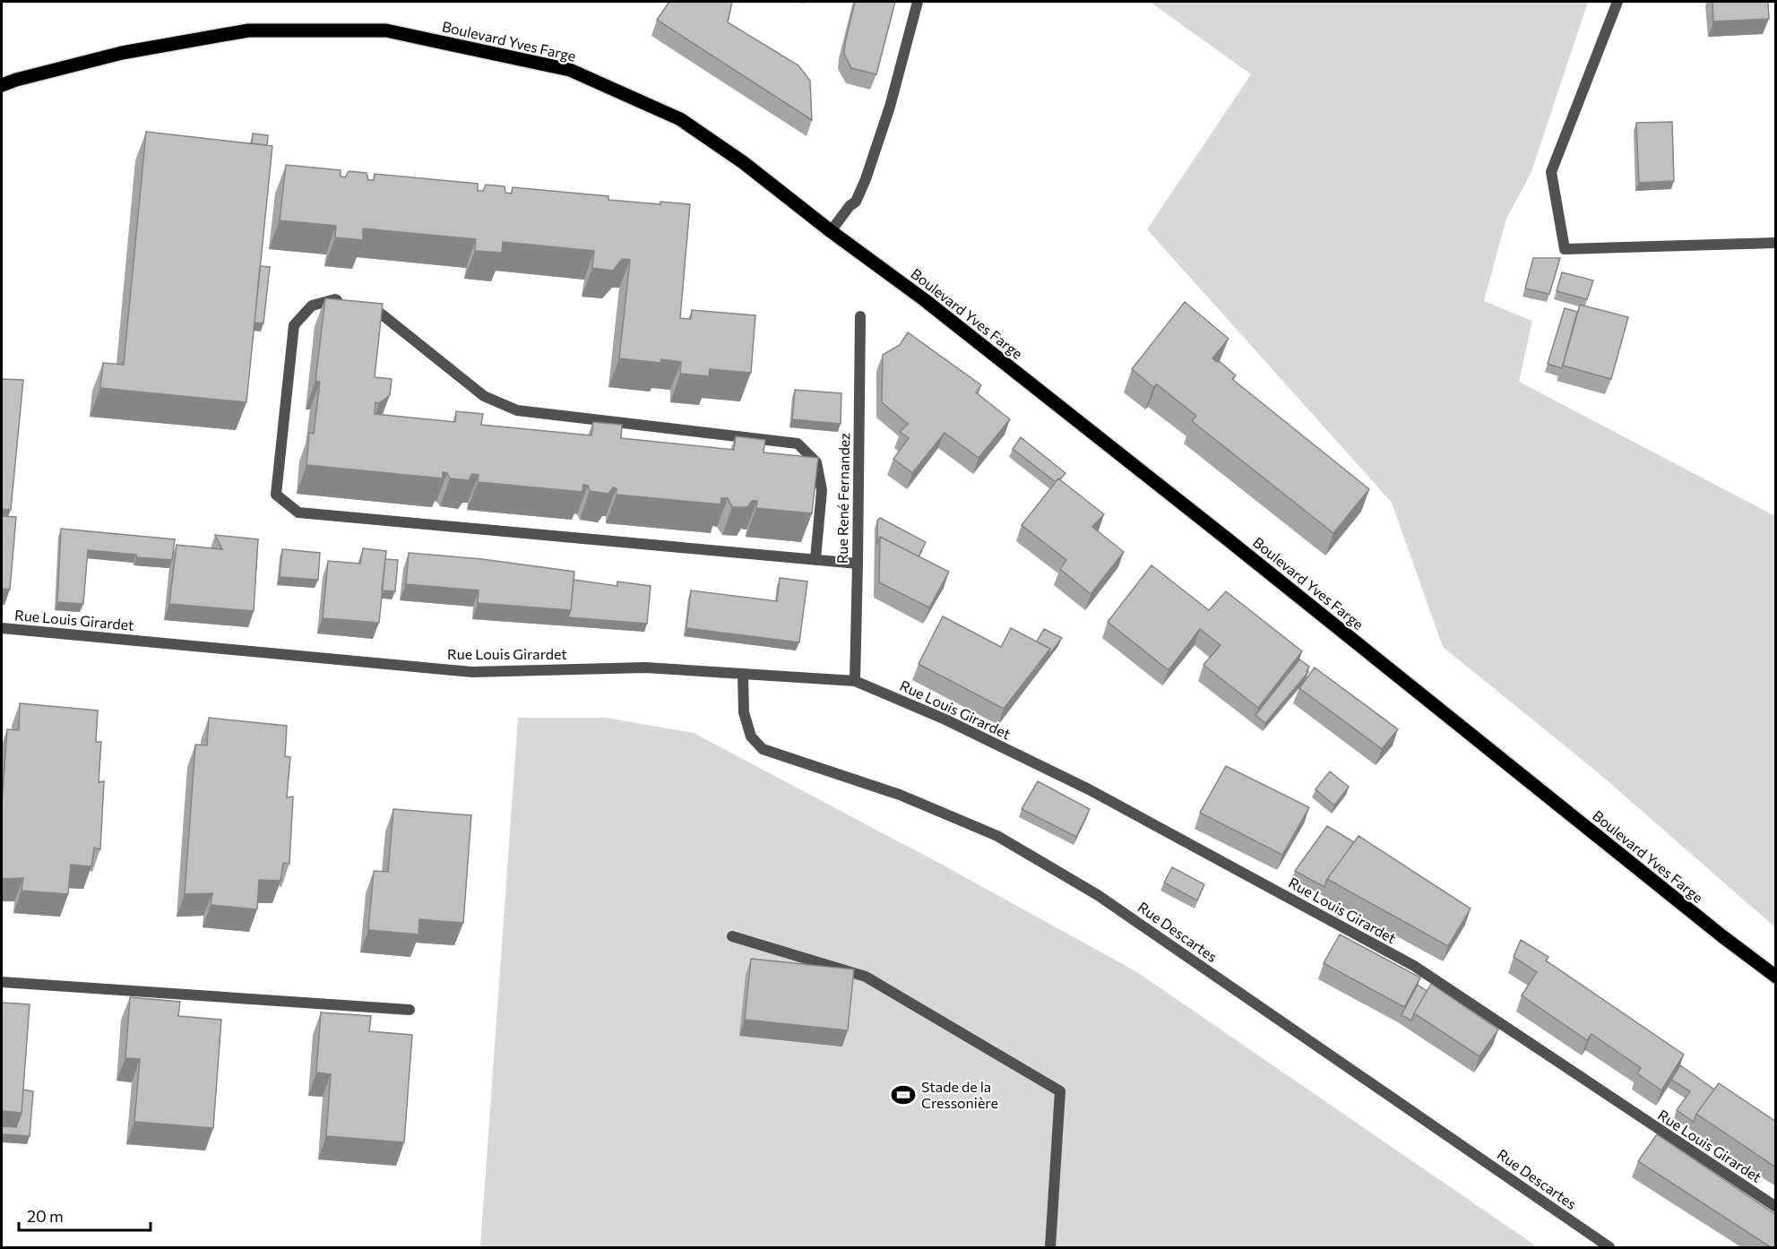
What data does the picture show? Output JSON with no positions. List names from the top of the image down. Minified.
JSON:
{"streets":{"main road":["Boulevard Yves Farge"],"street":["Rue René Fernandez","Rue Louis Girardet","Rue Descartes"]},"crossings":[["Rue René Fernandez","Rue Louis Girardet"],["Rue Louis Girardet","Rue Descartes"]],"places":{"sports":["Stade de la Cressonière"]},"scale_bar":"20 m"}
